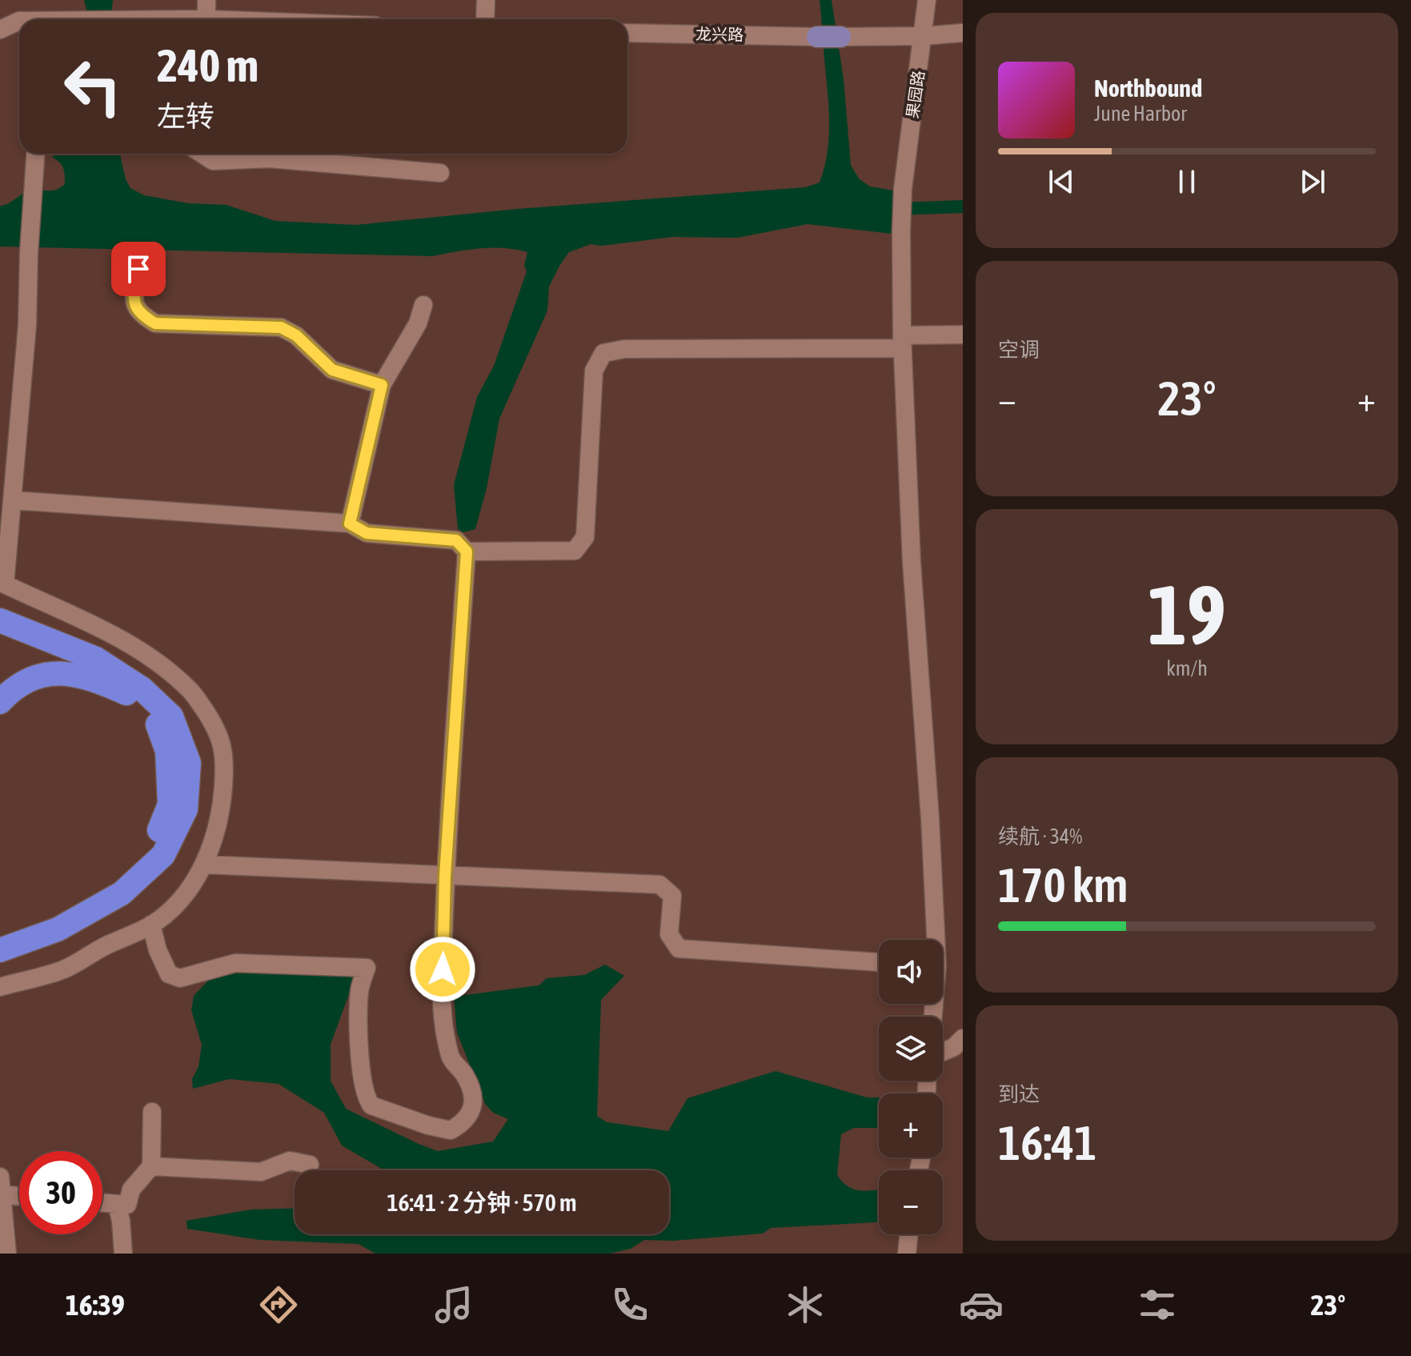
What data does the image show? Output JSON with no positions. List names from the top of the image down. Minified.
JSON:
{"streets":{"street":["龙兴路","果园路"]},"page":{"turn":["240 m","左转"],"song":["Northbound","June Harbor"],"tile":["空调",["19","km/h"],["续航 · 34%","170 km"],["到达","16:41"]],"heat":["−","23°","+"],"map_buttons":["+","−"],"limit":"30","trip":"16:41 · 2 分钟 · 570 m","tabs":["16:39","23°"]}}
